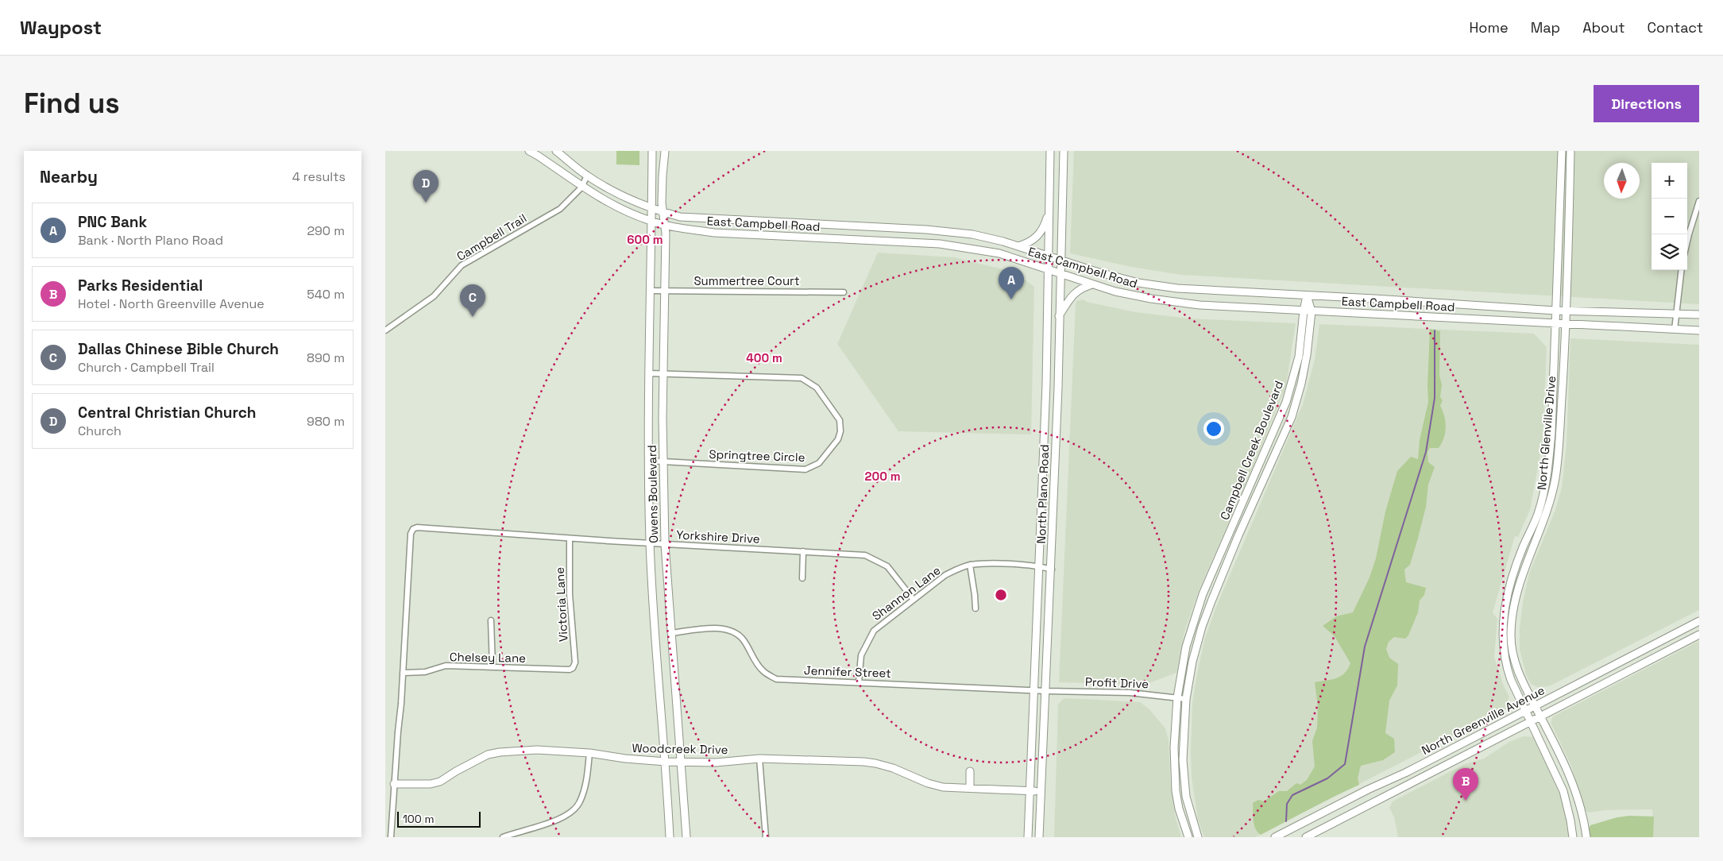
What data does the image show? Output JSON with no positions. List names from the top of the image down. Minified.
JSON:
{"streets":{"main road":["East Campbell Road","North Glenville Drive","Campbell Creek Boulevard","Owens Boulevard","North Plano Road","North Greenville Avenue","Woodcreek Drive"],"street":["Campbell Trail","Summertree Court","Springtree Circle","Yorkshire Drive","Shannon Lane","Victoria Lane","Chelsey Lane","Jennifer Street","Profit Drive"]},"crossings":[["East Campbell Road","Campbell Trail"],["East Campbell Road","North Glenville Drive"],["East Campbell Road","Campbell Creek Boulevard"],["East Campbell Road","Owens Boulevard"],["East Campbell Road","North Plano Road"],["Summertree Court","Owens Boulevard"],["North Glenville Drive","North Greenville Avenue"],["Campbell Creek Boulevard","Profit Drive"],["Springtree Circle","Owens Boulevard"],["Owens Boulevard","Yorkshire Drive"],["Owens Boulevard","Jennifer Street"],["Owens Boulevard","Woodcreek Drive"],["North Plano Road","Shannon Lane"],["North Plano Road","Jennifer Street"],["North Plano Road","Profit Drive"],["North Plano Road","Woodcreek Drive"],["Yorkshire Drive","Shannon Lane"],["Yorkshire Drive","Victoria Lane"],["Yorkshire Drive","Chelsey Lane"],["Shannon Lane","Jennifer Street"],["Victoria Lane","Chelsey Lane"],["Jennifer Street","Profit Drive"]],"scale_bar":"100 m","north":"bottom","page":{"header":"Waypost","nav":["Home","Map","About","Contact"],"buttons":"Directions","title":"Find us","heading":["Nearby","4 results"],"map_buttons":["+","−"],"pins":["D","A","C","B"],"list":[{"mark":"A","name":"PNC Bank","note":"Bank · North Plano Road","value":"290 m"},{"mark":"B","name":"Parks Residential","note":"Hotel · North Greenville Avenue","value":"540 m"},{"mark":"C","name":"Dallas Chinese Bible Church","note":"Church · Campbell Trail","value":"890 m"},{"mark":"D","name":"Central Christian Church","note":"Church","value":"980 m"}],"scale":"100 m"},"rings":["600 m","400 m","200 m"]}
